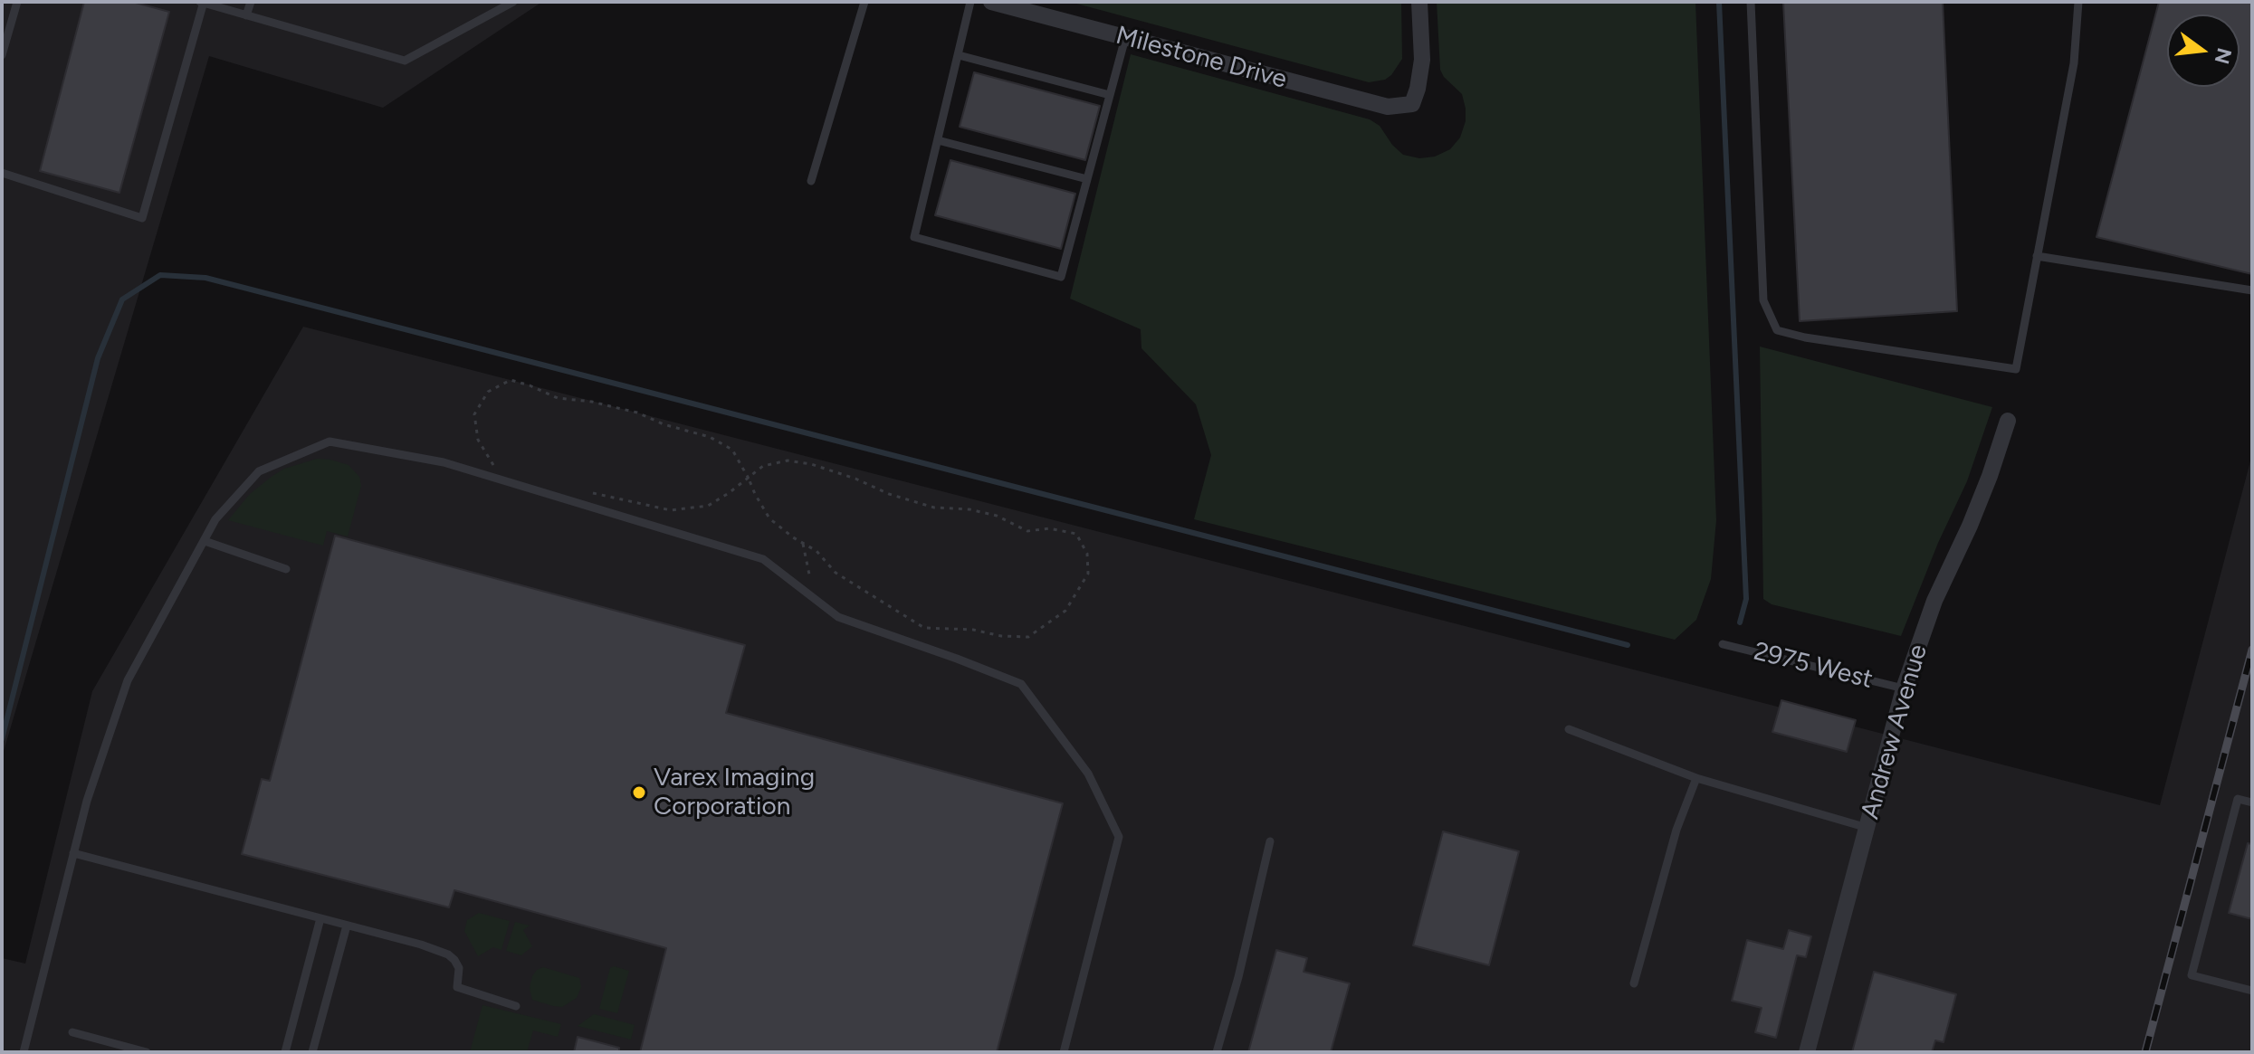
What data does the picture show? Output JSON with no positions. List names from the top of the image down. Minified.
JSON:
{"streets":{"street":["Milestone Drive","Andrew Avenue"],"lane":["2975 West"]},"crossings":[["2975 West","Andrew Avenue"]],"places":["Varex Imaging Corporation"],"north":"right"}
